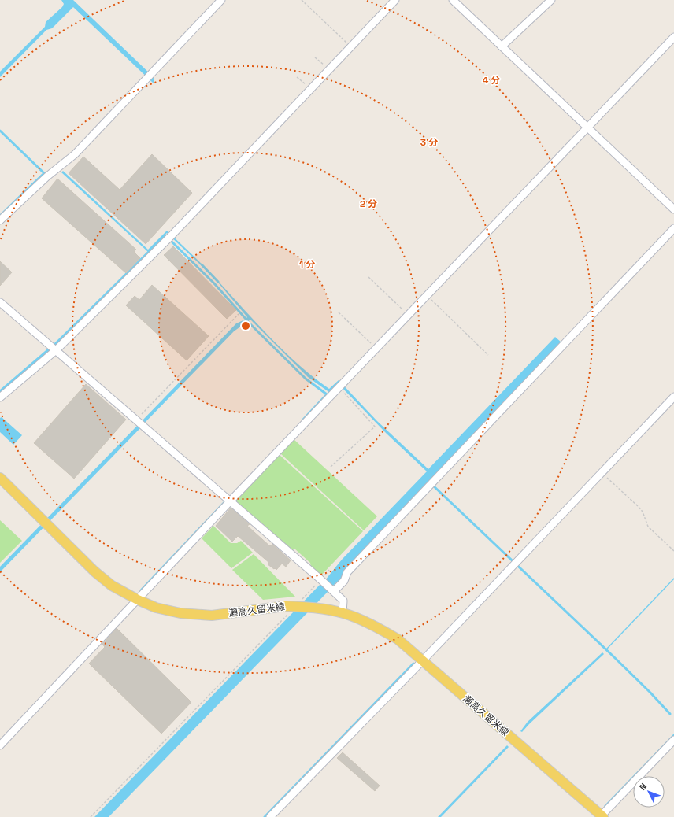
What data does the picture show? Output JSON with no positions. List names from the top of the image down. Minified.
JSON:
{"streets":{"main road":["瀬高久留米線"]},"north":"top left","rings":["4 分","3 分","2 分","1 分"]}
